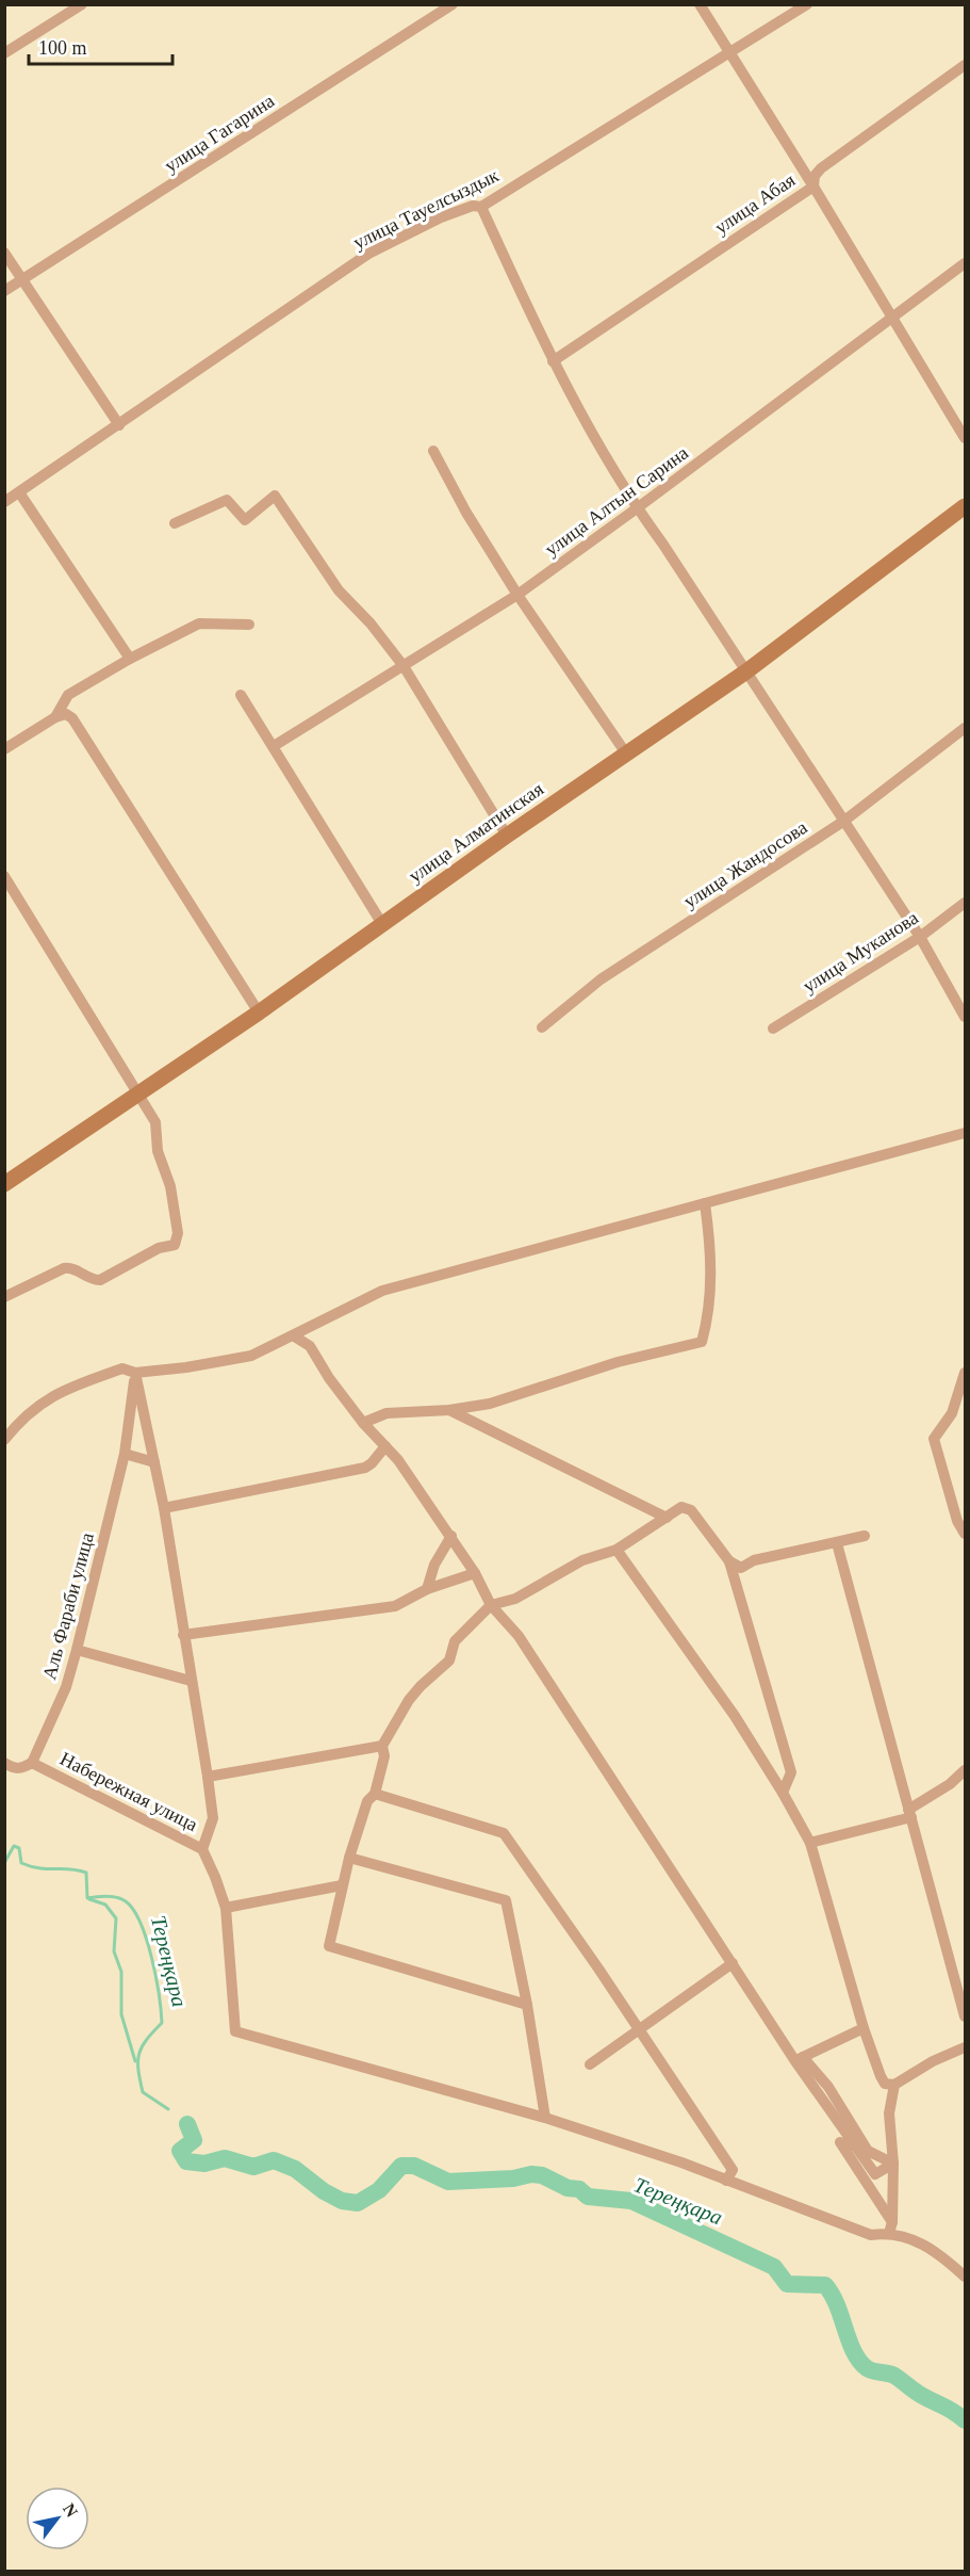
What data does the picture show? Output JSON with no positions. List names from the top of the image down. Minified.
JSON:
{"streets":{"street":["улица Гагарина","улица Абая","улица Тауелсыздык","улица Алтын Сарина","улица Алматинская","улица Жандосова","улица Муканова","Аль Фараби улица","Набережная улица"]},"crossings":[["Аль Фараби улица","Набережная улица"]],"water":["Тереңқара"],"scale_bar":"100 m","north":"top right"}
